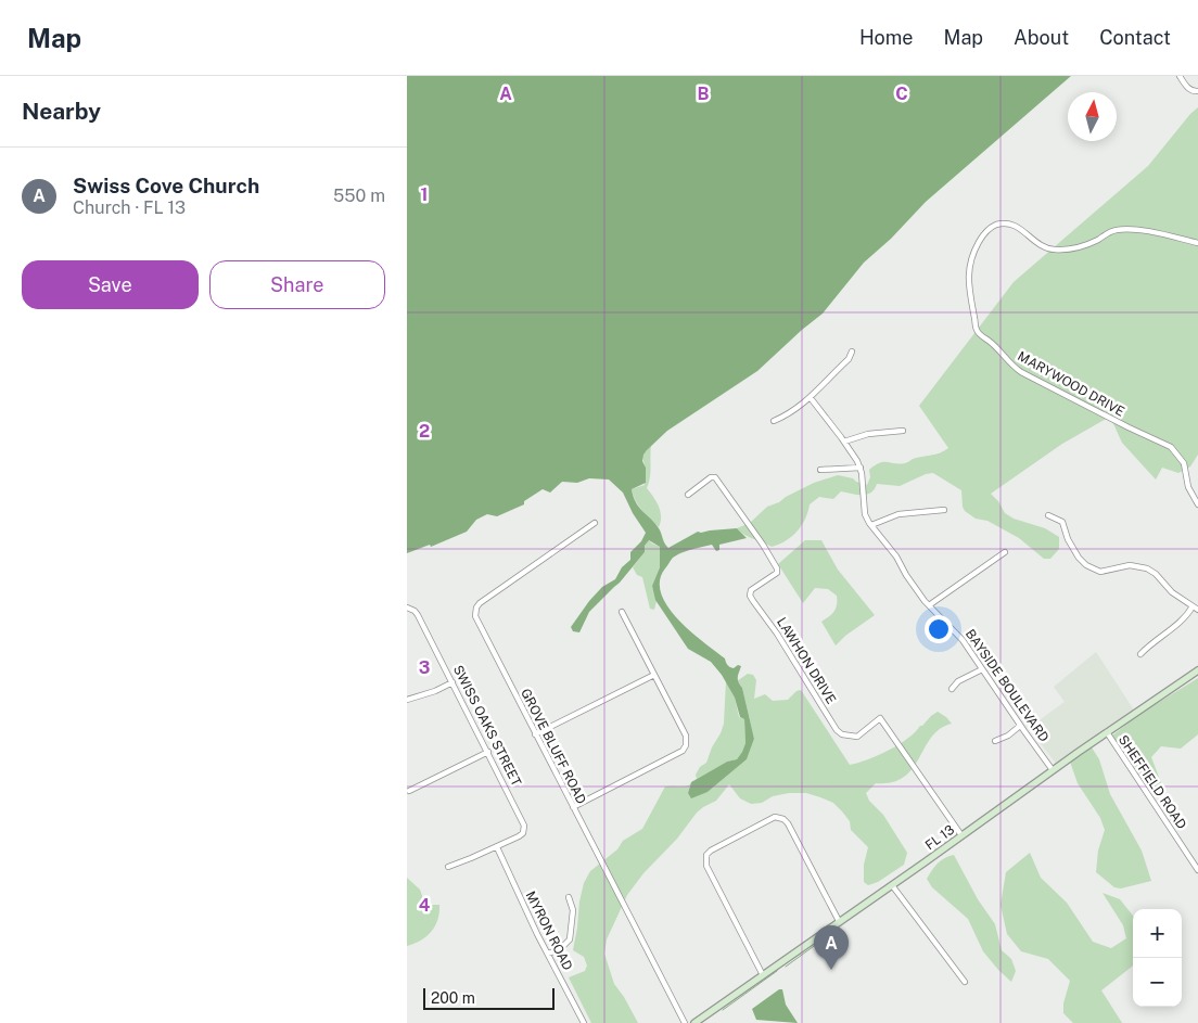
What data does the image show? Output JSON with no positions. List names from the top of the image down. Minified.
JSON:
{"streets":{"main road":["FL 13"],"street":["MARYWOOD DRIVE","LAWHON DRIVE","BAYSIDE BOULEVARD","SWISS OAKS STREET","GROVE BLUFF ROAD","SHEFFIELD ROAD","MYRON ROAD"]},"crossings":[["LAWHON DRIVE","FL 13"],["BAYSIDE BOULEVARD","FL 13"],["SWISS OAKS STREET","MYRON ROAD"],["SHEFFIELD ROAD","FL 13"]],"scale_bar":"200 m","north":"top","page":{"header":"Map","nav":["Home","Map","About","Contact"],"heading":"Nearby","list":[{"mark":"A","name":"Swiss Cove Church","note":"Church · FL 13","value":"550 m"}],"buttons":["Save","Share"],"map_buttons":["+","−"],"pins":"A","scale":"200 m"},"grid":{"columns":["A","B","C"],"rows":["1","2","3","4"]}}
